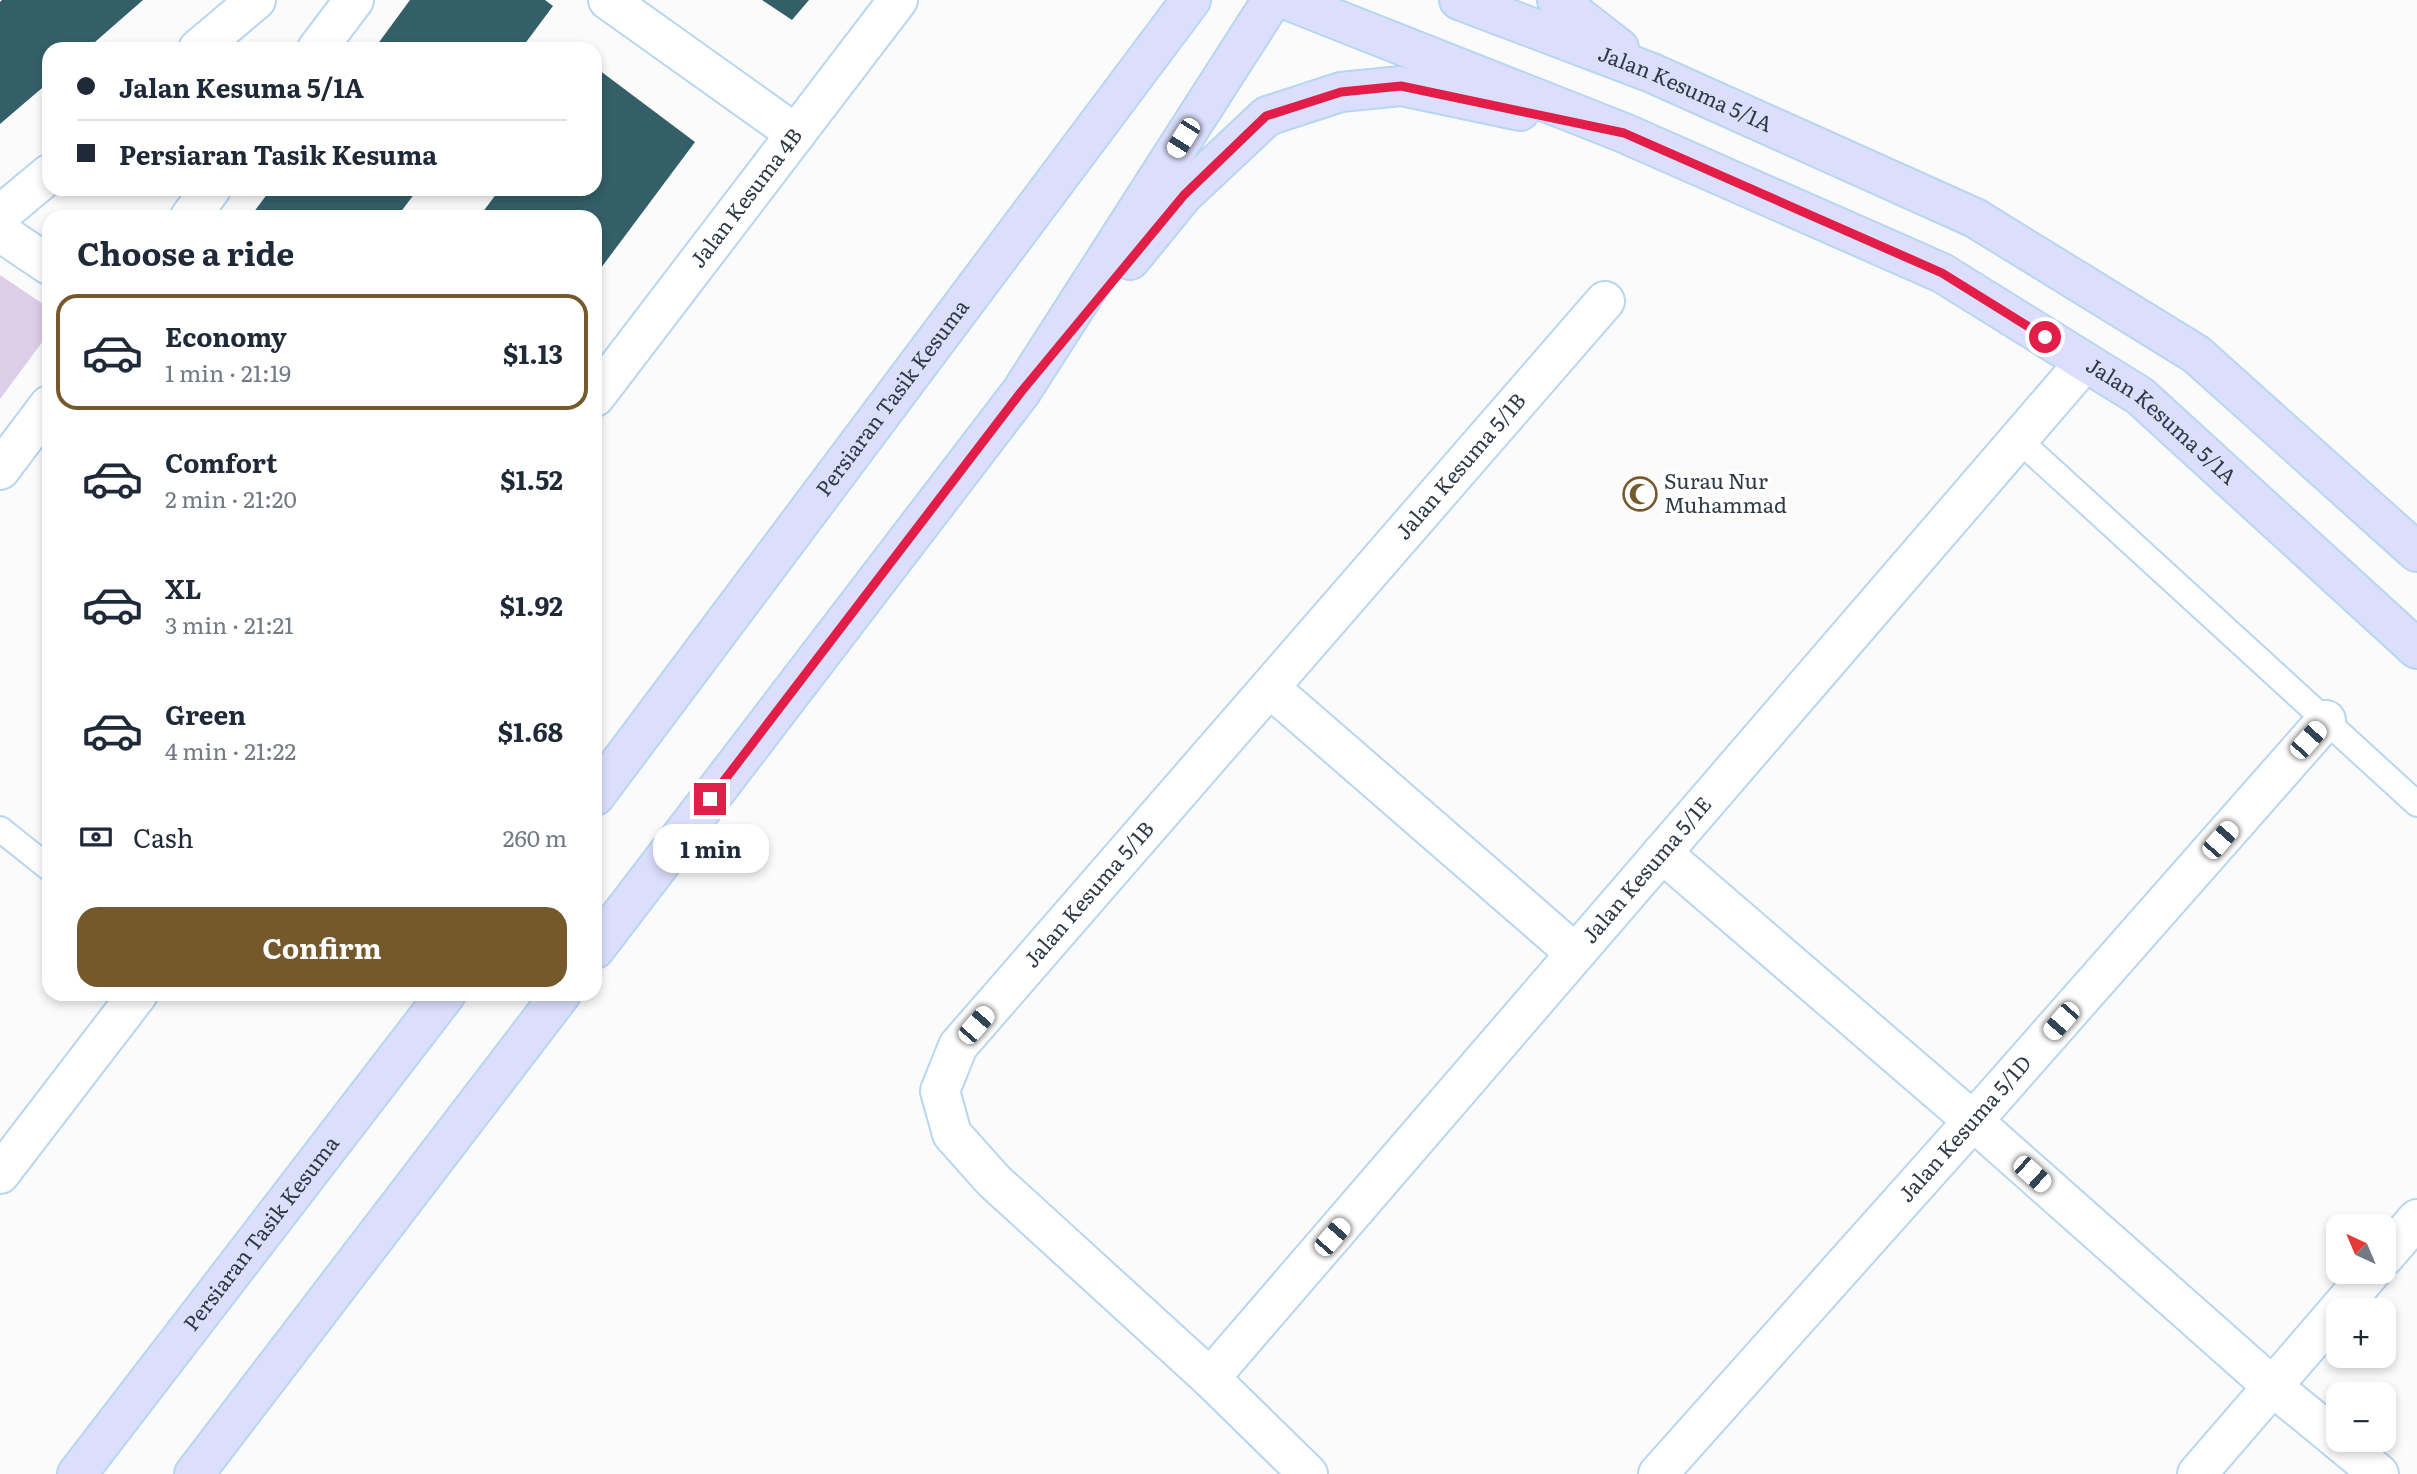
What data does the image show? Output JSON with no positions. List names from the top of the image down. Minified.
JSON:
{"streets":{"street":["Jalan Kesuma 5/1A","Jalan Kesuma 4B","Persiaran Tasik Kesuma","Jalan Kesuma 5/1B","Jalan Kesuma 5/1E","Jalan Kesuma 5/1D"]},"crossings":[["Jalan Kesuma 5/1A","Jalan Kesuma 5/1E"],["Jalan Kesuma 5/1B","Jalan Kesuma 5/1E"]],"places":{"mosque":["Surau Nur Muhammad"]},"north":"top left","page":{"banner":["Jalan Kesuma 5/1A","Persiaran Tasik Kesuma"],"heading":"Choose a ride","list":[{"name":"Economy","note":"1 min · 21:19","value":"$1.13"},{"name":"Comfort","note":"2 min · 21:20","value":"$1.52"},{"name":"XL","note":"3 min · 21:21","value":"$1.92"},{"name":"Green","note":"4 min · 21:22","value":"$1.68"}],"pay":["Cash","260 m"],"bubble":"1 min","buttons":"Confirm","map_buttons":["+","−"]}}
